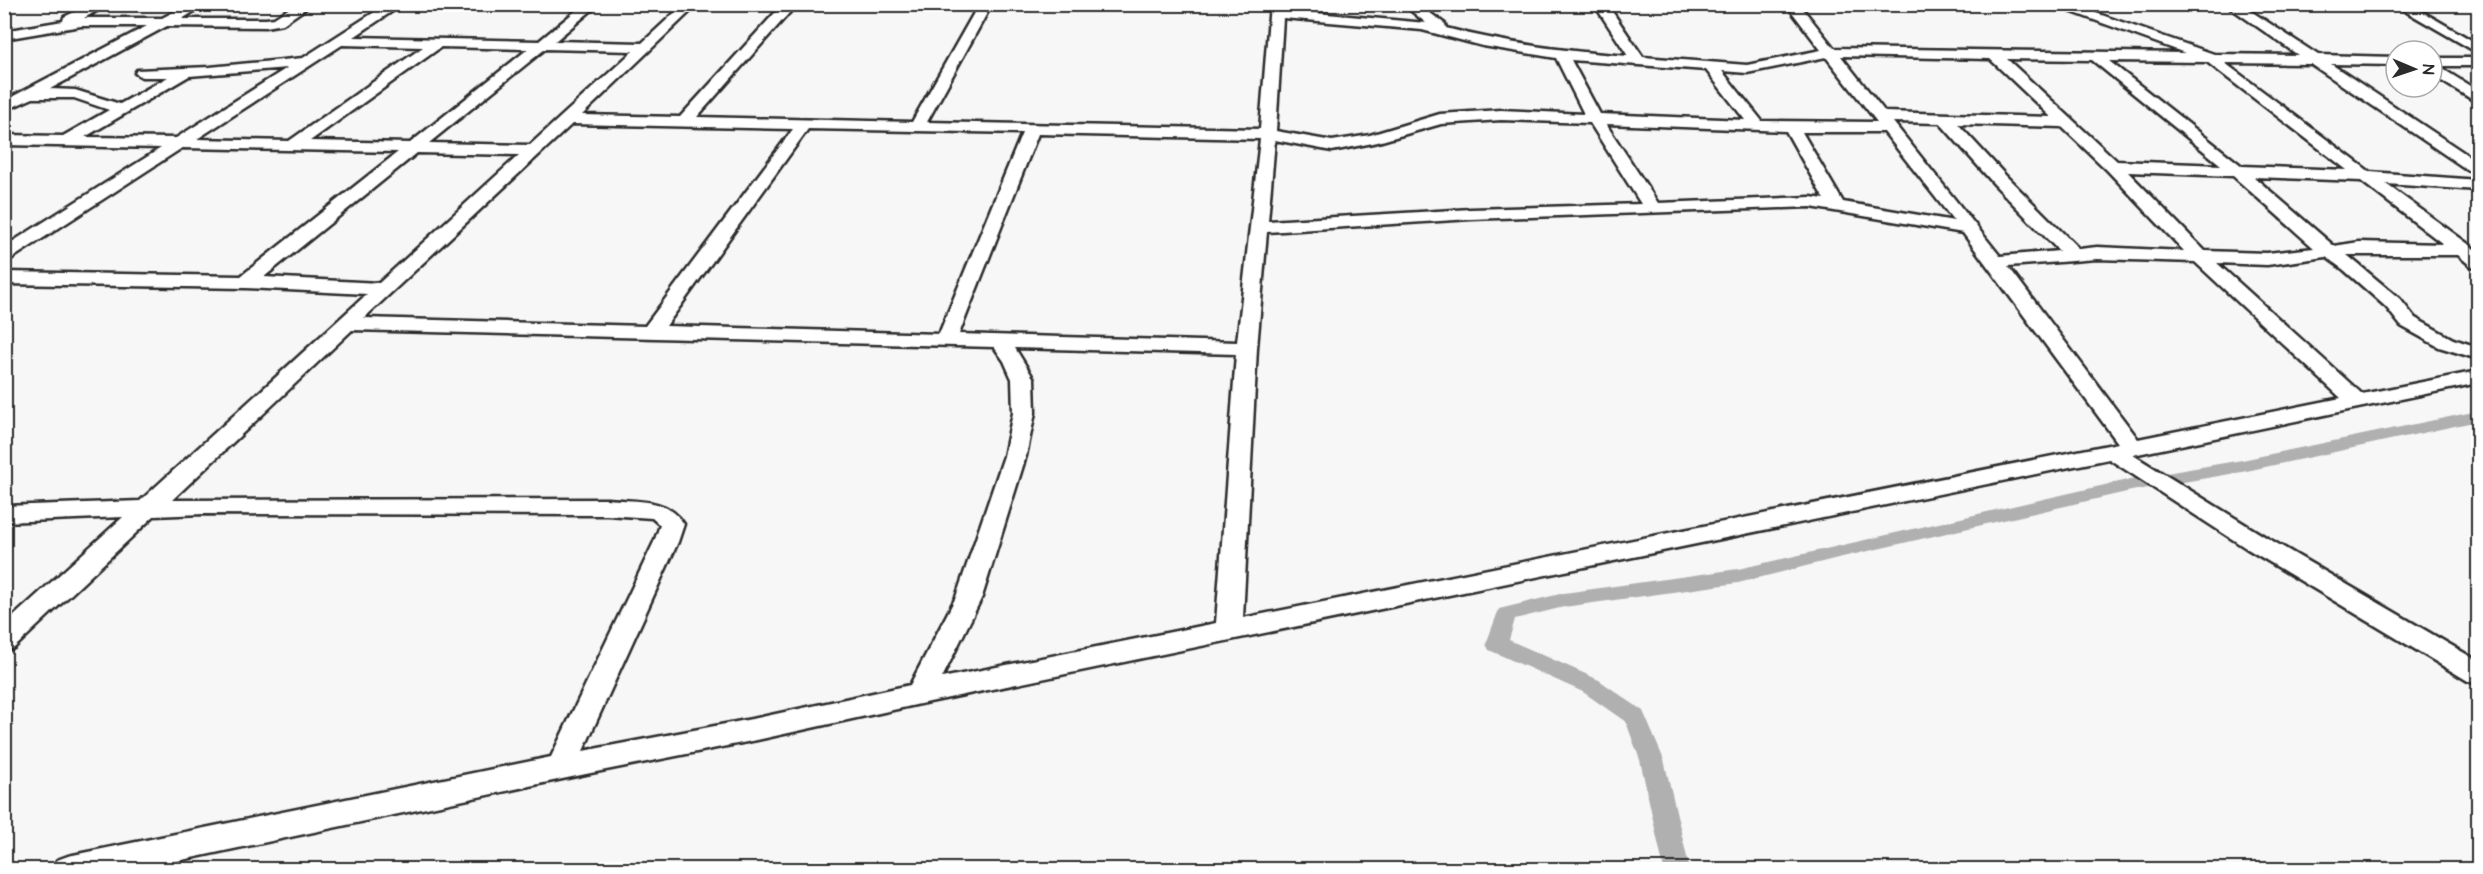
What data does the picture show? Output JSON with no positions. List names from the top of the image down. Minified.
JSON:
{"north":"right"}
